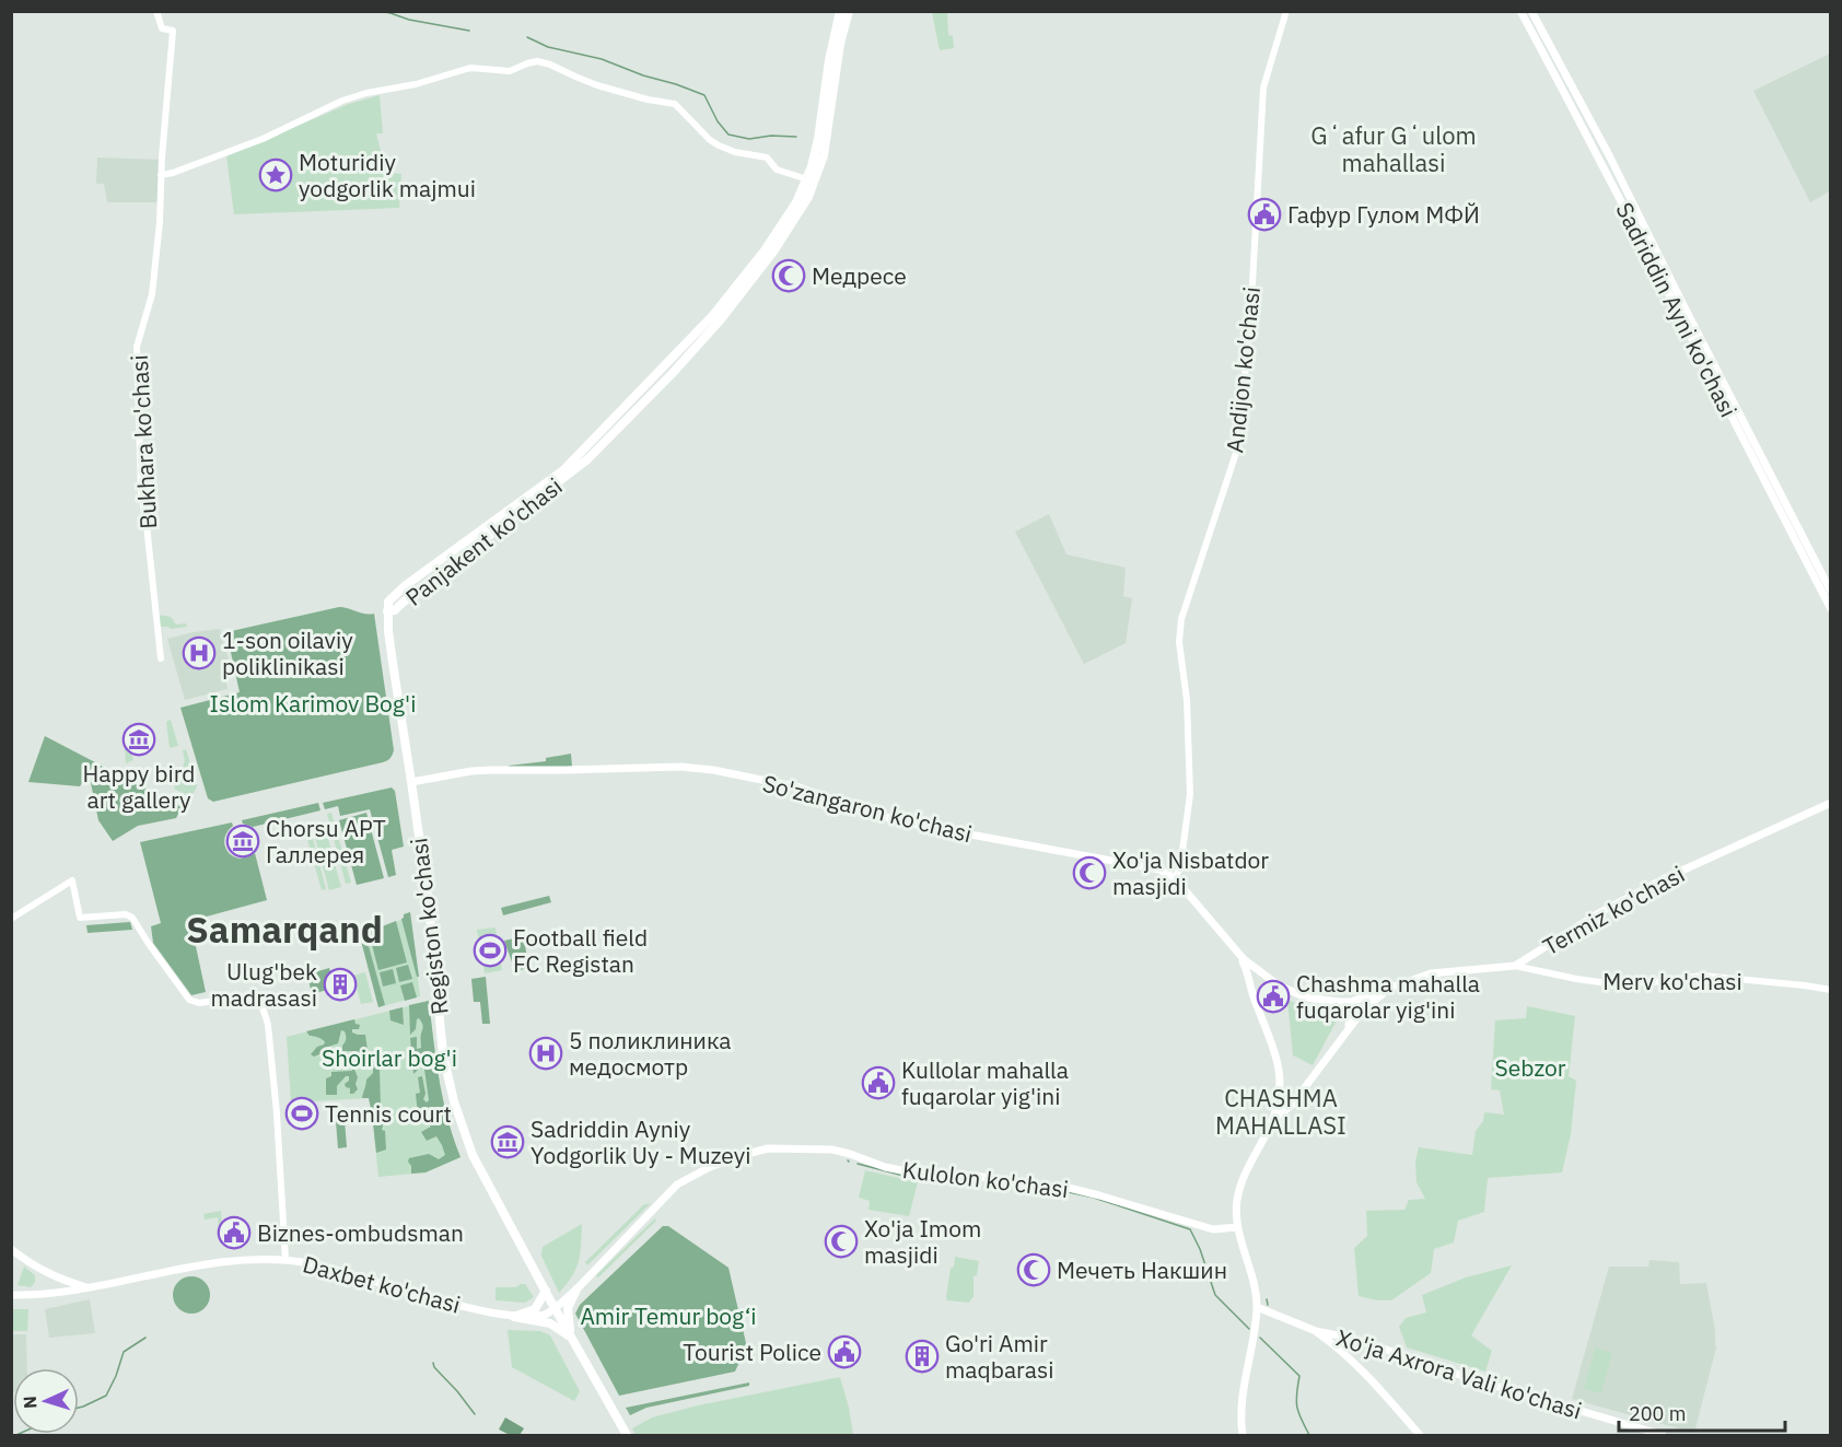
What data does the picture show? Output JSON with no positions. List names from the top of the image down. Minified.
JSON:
{"streets":{"main road":["Sadriddin Ayni ko'chasi","Panjakent ko'chasi","So'zangaron ko'chasi","Termiz ko'chasi","Registon ko'chasi","Kulolon ko'chasi","Daxbet ko'chasi","Xo'ja Axrora Vali ko'chasi"],"street":["Andijon ko'chasi","Bukhara ko'chasi","Merv ko'chasi"]},"crossings":[["Andijon ko'chasi","So'zangaron ko'chasi"],["Panjakent ko'chasi","Registon ko'chasi"],["So'zangaron ko'chasi","Termiz ko'chasi"],["So'zangaron ko'chasi","Registon ko'chasi"],["Termiz ko'chasi","Merv ko'chasi"],["Registon ko'chasi","Kulolon ko'chasi"],["Registon ko'chasi","Daxbet ko'chasi"],["Kulolon ko'chasi","Daxbet ko'chasi"]],"districts":["Gʻafur Gʻulom mahallasi","Samarqand","CHASHMA MAHALLASI"],"parks":["Islom Karimov Bog'i","Shoirlar bog'i","Sebzor","Amir Temur bog‘i"],"places":{"place":["Moturidiy yodgorlik majmui"],"public building":["Гафур Гулом МФЙ","Chashma mahalla fuqarolar yig'ini","Kullolar mahalla fuqarolar yig'ini","Biznes-ombudsman","Tourist Police"],"mosque":["Медресе","Xo'ja Nisbatdor masjidi","Xo'ja Imom masjidi","Мечеть Накшин"],"hospital":["1-son oilaviy poliklinikasi","5 поликлиника медосмотр"],"museum":["Happy bird art gallery","Chorsu АРТ Галлерея","Sadriddin Ayniy Yodgorlik Uy - Muzeyi"],"sports":["Football field FC Registan","Tennis court"],"building":["Ulug'bek mаdrаsasi","Go'ri Amir maqbarasi"]},"scale_bar":"200 m","north":"left"}
